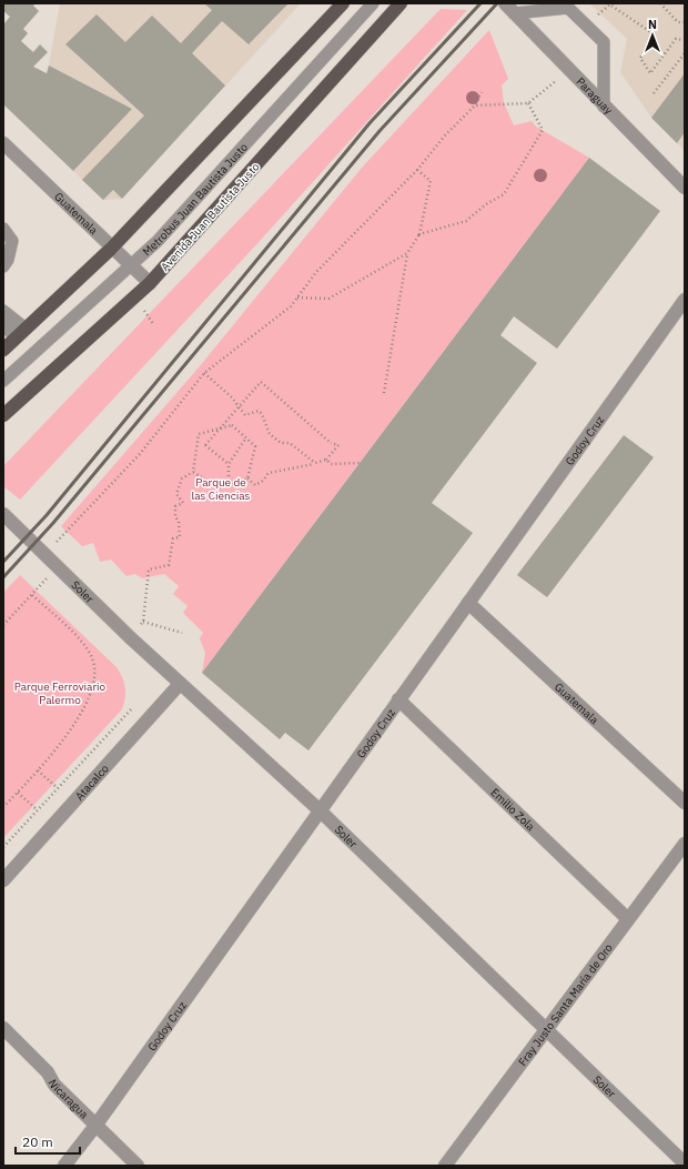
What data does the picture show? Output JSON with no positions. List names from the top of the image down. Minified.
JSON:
{"streets":{"main road":["Avenida Juan Bautista Justo"],"street":["Paraguay","Guatemala","Godoy Cruz","Soler","Atacalco","Emilio Zola","Fray Justo Santa María de Oro","Nicaragua"],"lane":["Metrobus Juan Bautista Justo"]},"crossings":[["Metrobus Juan Bautista Justo","Guatemala"],["Guatemala","Avenida Juan Bautista Justo"],["Guatemala","Godoy Cruz"],["Godoy Cruz","Soler"],["Godoy Cruz","Emilio Zola"],["Godoy Cruz","Nicaragua"],["Soler","Atacalco"],["Soler","Fray Justo Santa María de Oro"],["Emilio Zola","Fray Justo Santa María de Oro"]],"parks":["Parque de las Ciencias","Parque Ferroviario Palermo"],"scale_bar":"20 m","north":"top"}
